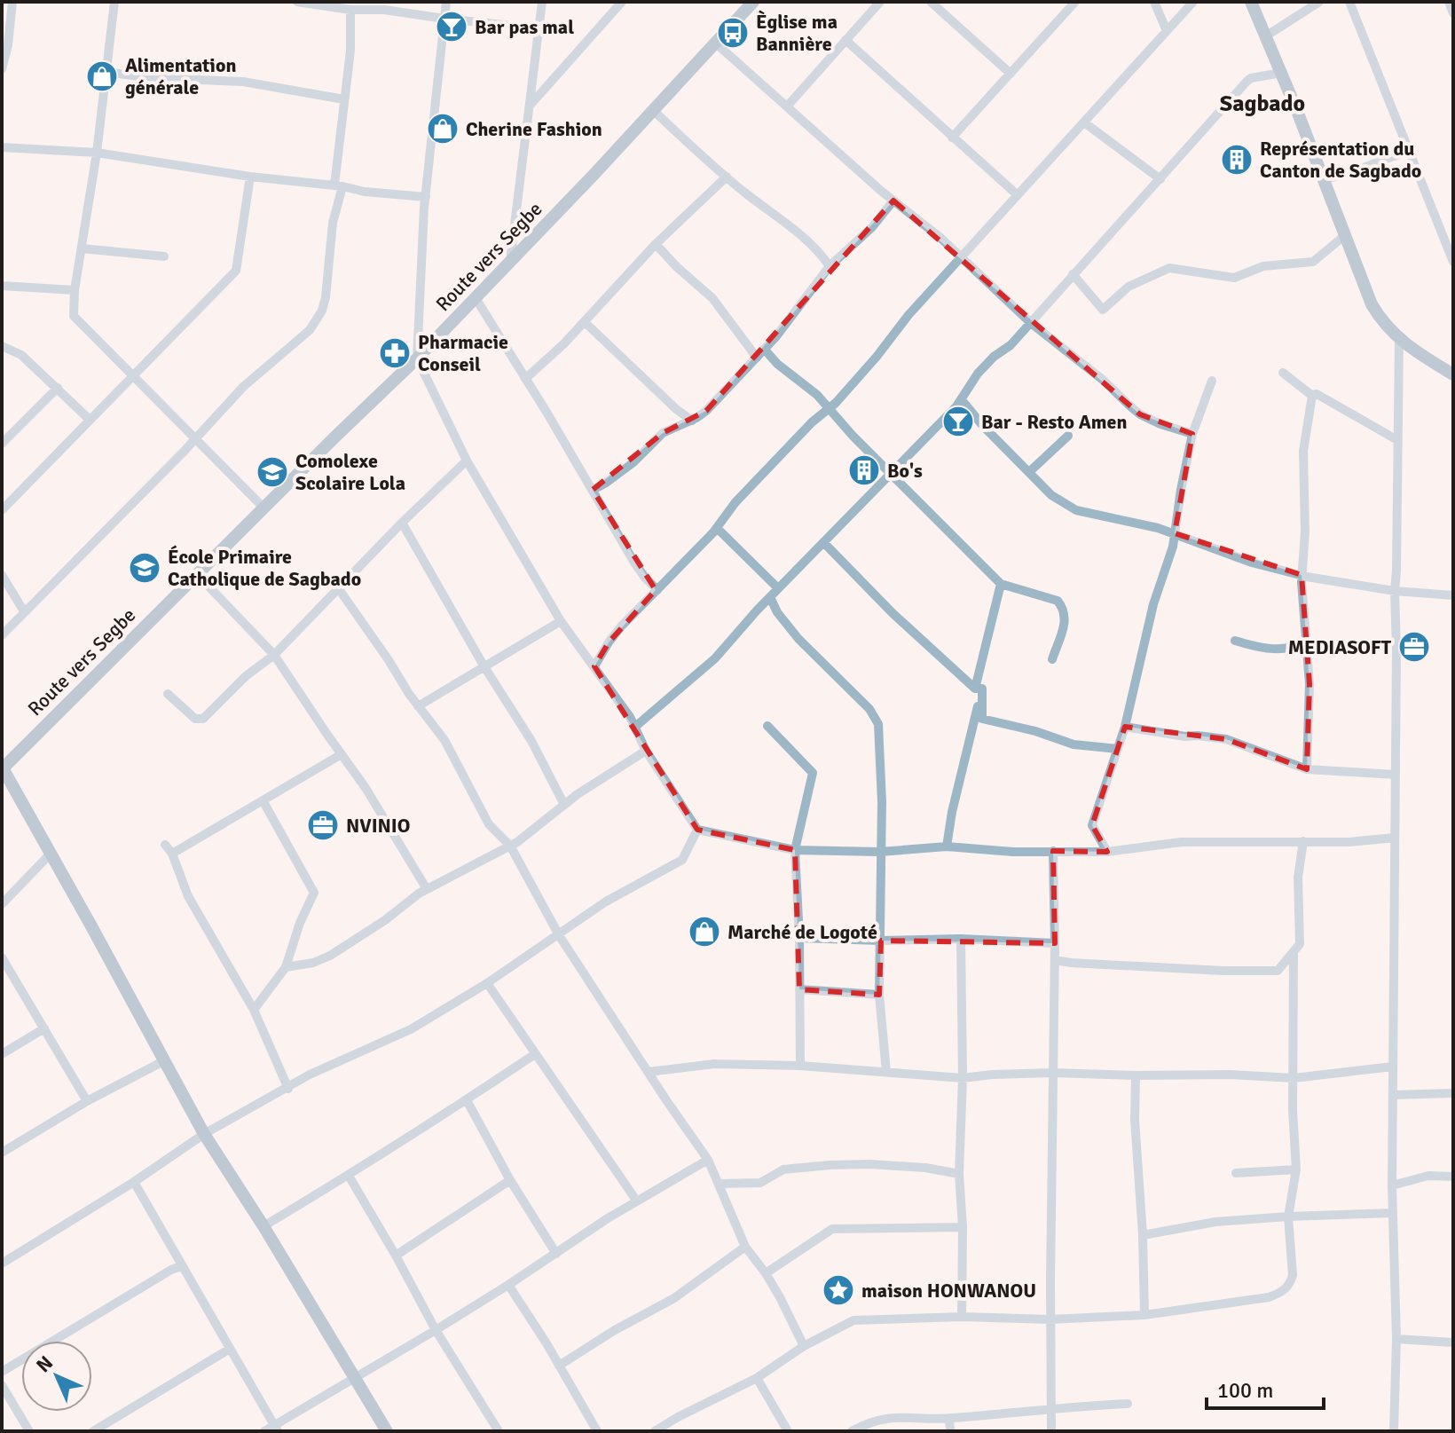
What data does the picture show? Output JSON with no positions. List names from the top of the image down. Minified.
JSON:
{"streets":{"street":["Route vers Segbe"]},"districts":["Sagbado"],"places":{"bar":["Bar pas mal","Bar - Resto Amen"],"bus stop":["Èglise ma Bannière"],"shop":["Alimentation générale","Cherine Fashion","Marché de Logoté"],"building":["Représentation du Canton de Sagbado","Bo's"],"pharmacy":["Pharmacie Conseil"],"school or university":["Comolexe Scolaire Lola","École Primaire Catholique de Sagbado"],"office":["MEDIASOFT","NVINIO"],"place":["maison HONWANOU"]},"scale_bar":"100 m","north":"top left"}
